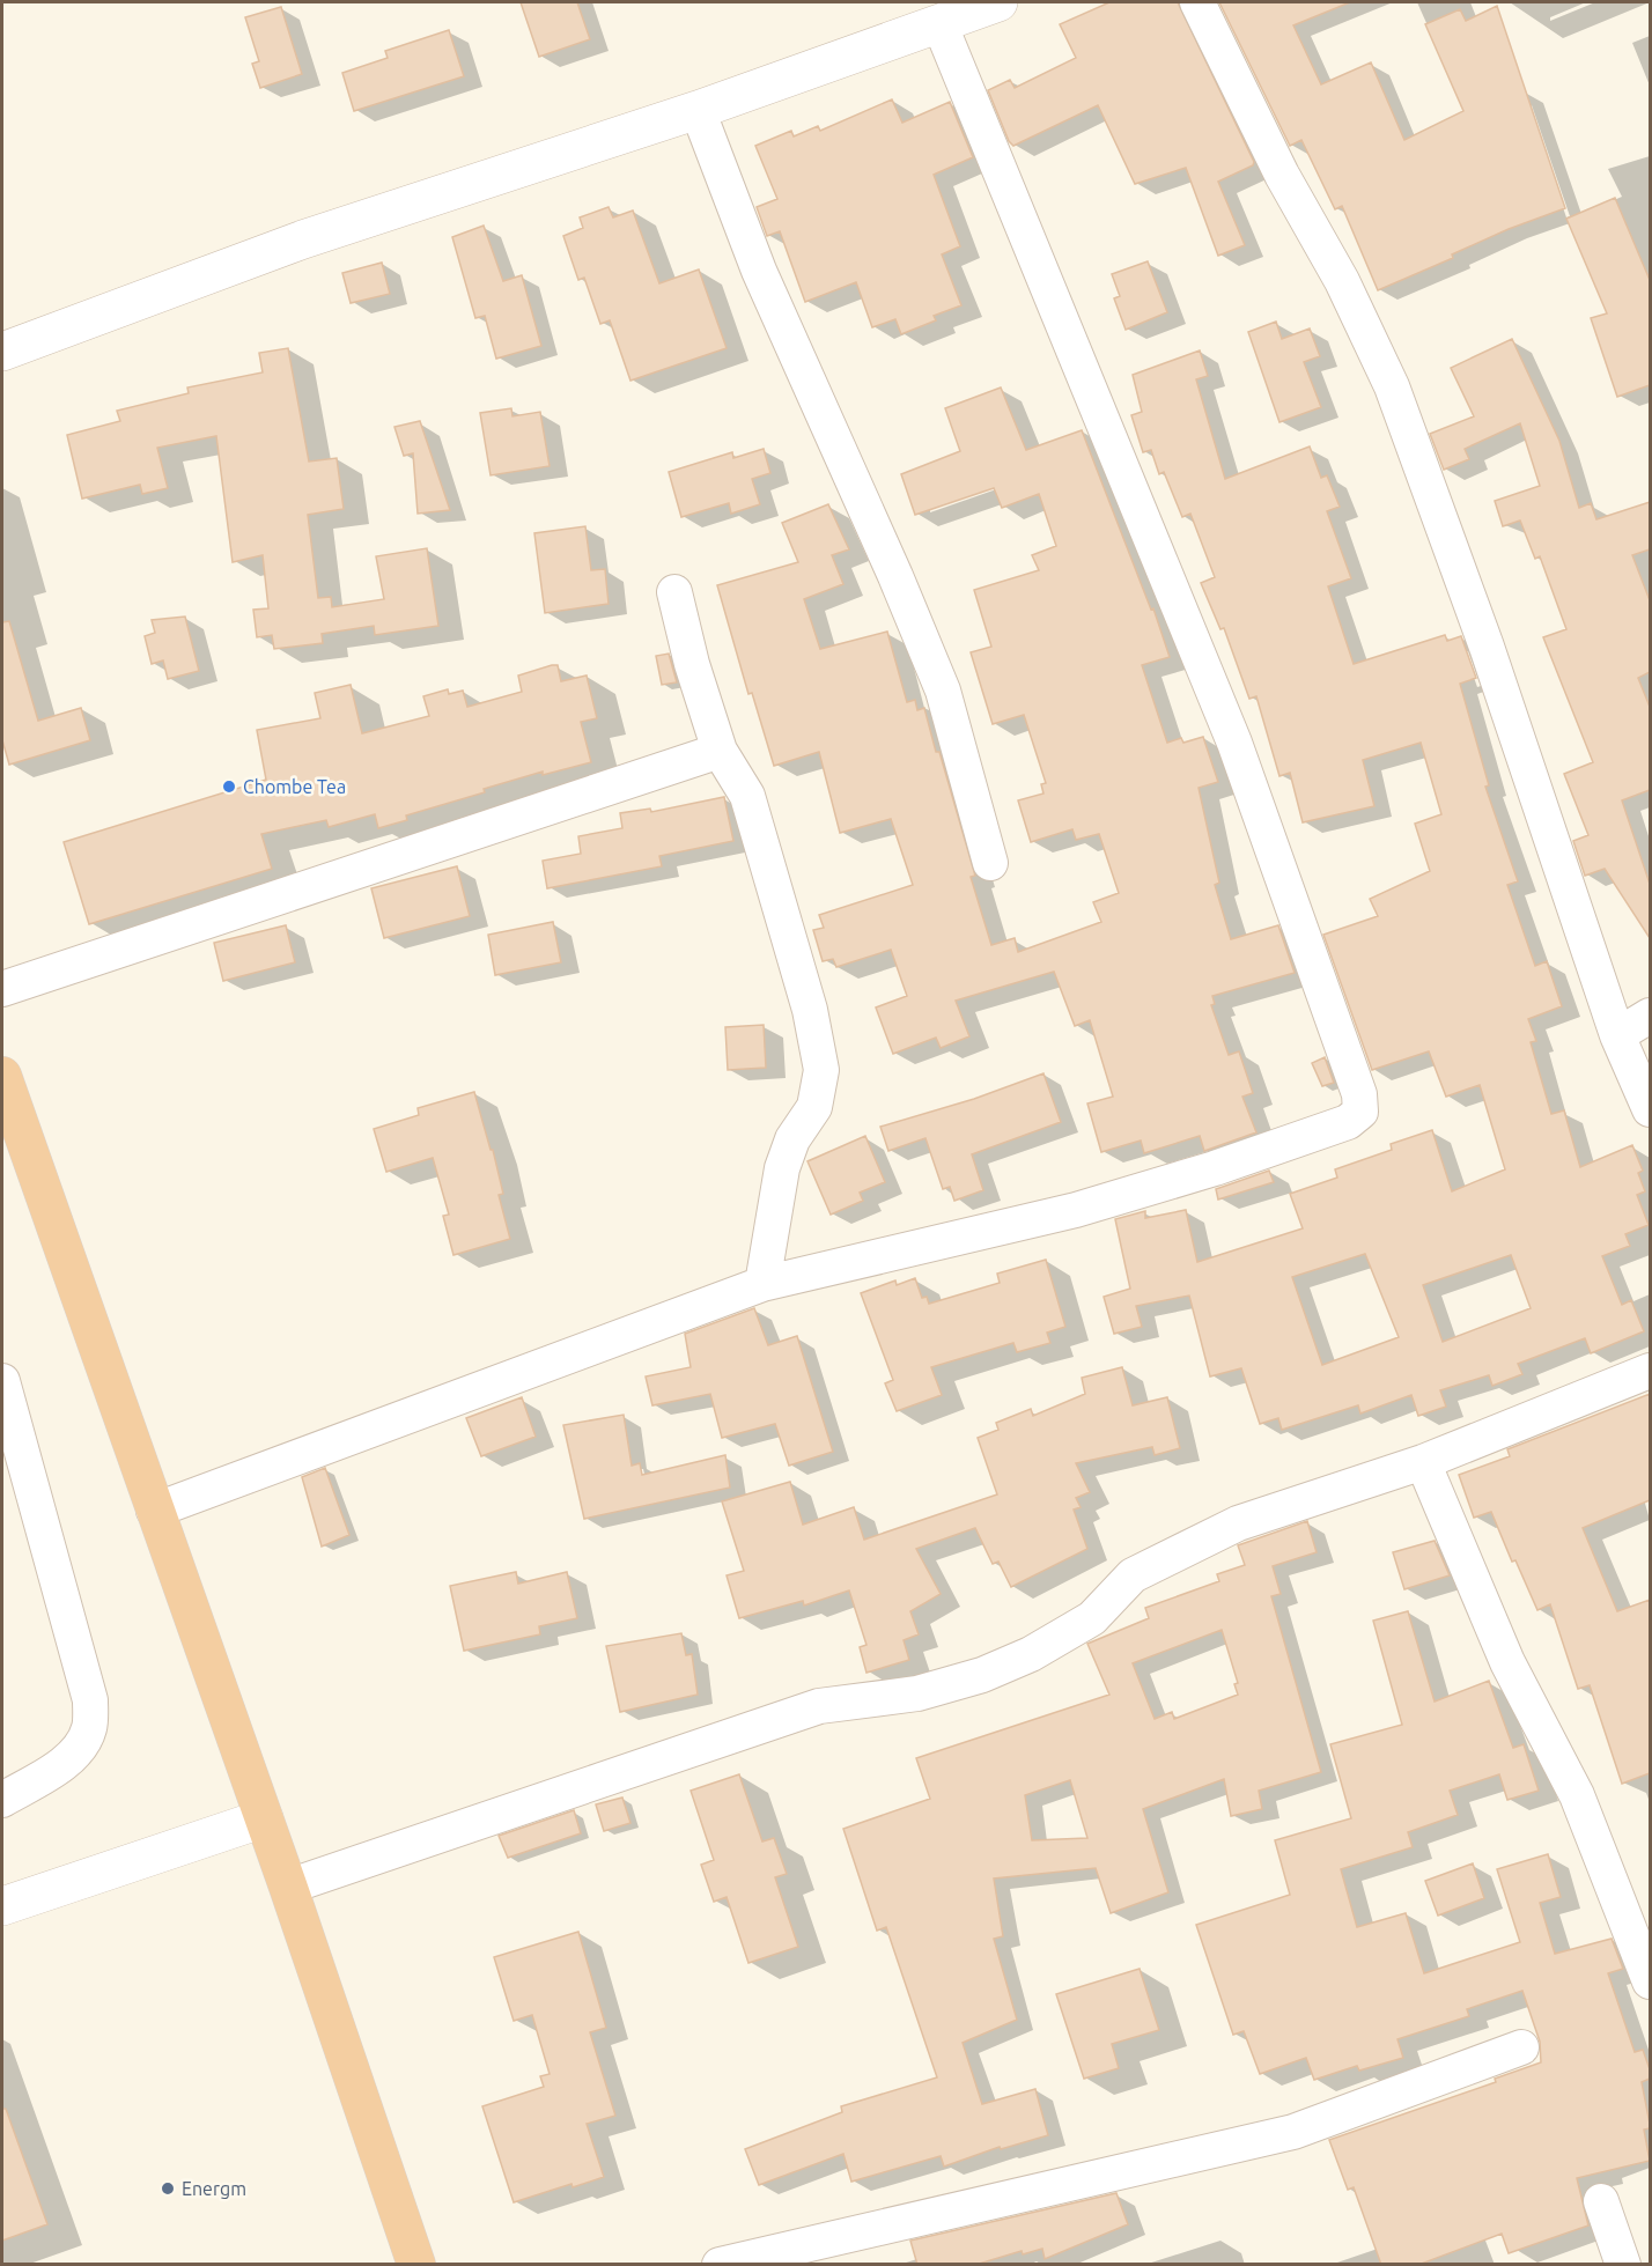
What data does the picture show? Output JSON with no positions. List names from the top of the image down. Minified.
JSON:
{"places":["Chombe Tea","Energm"]}
